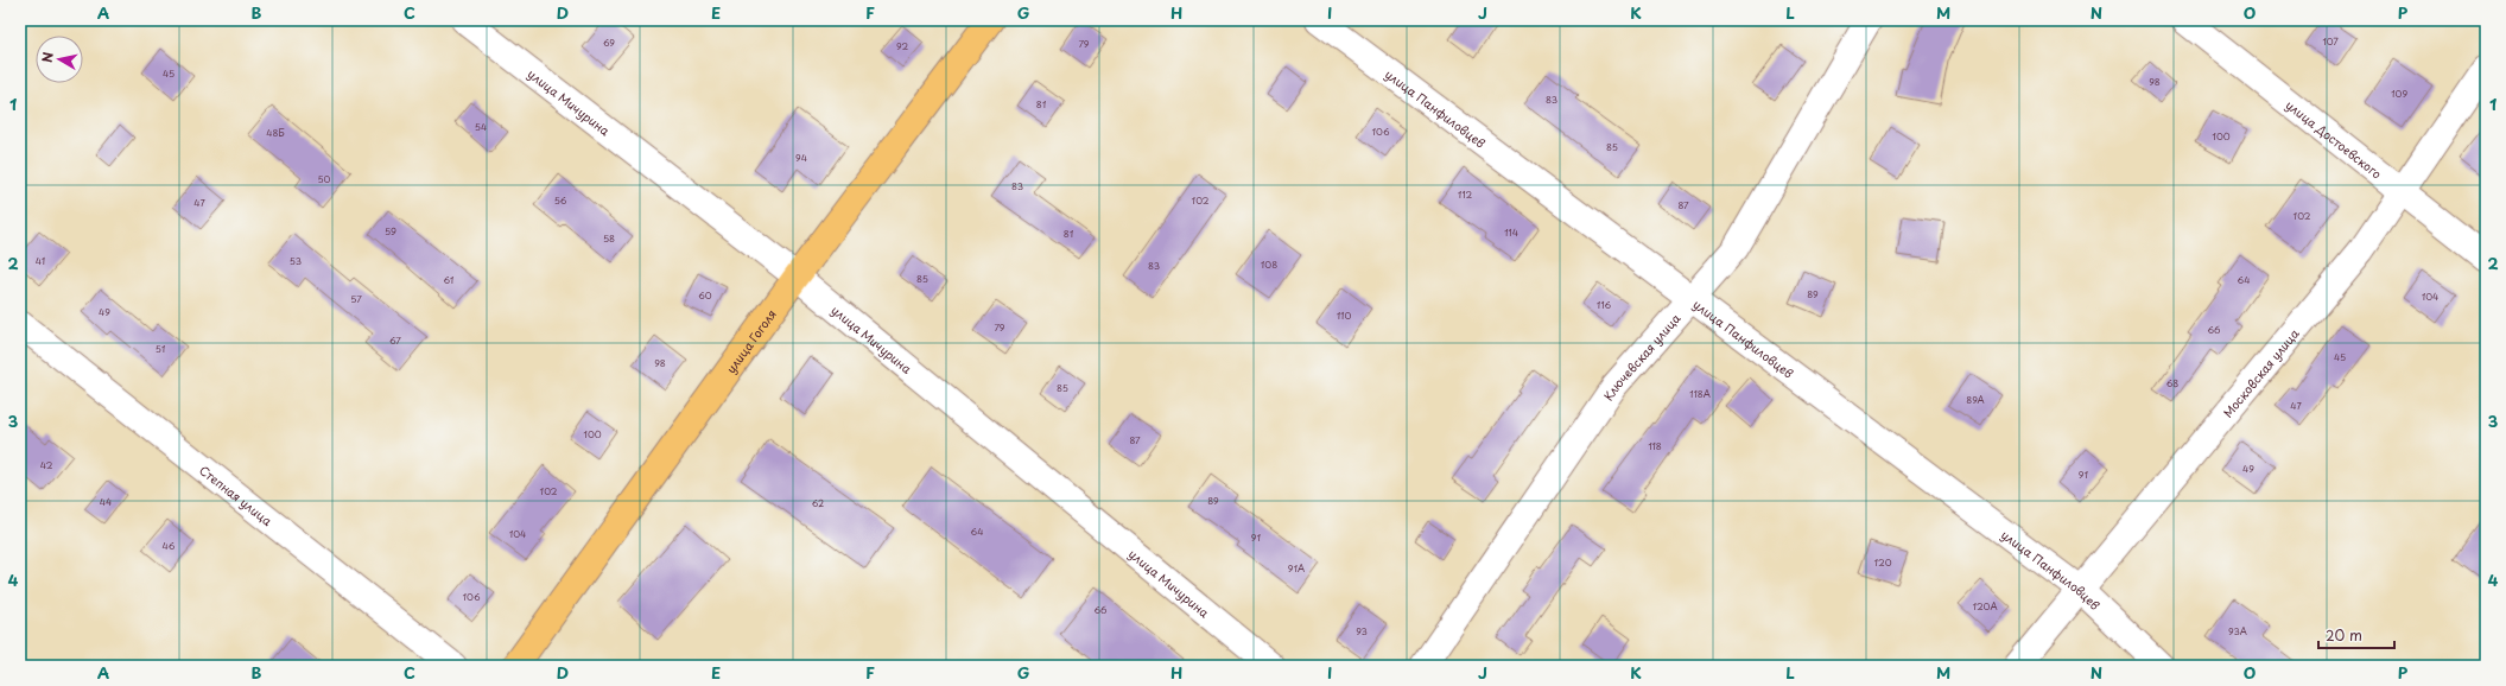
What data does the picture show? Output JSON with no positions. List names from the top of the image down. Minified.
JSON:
{"streets":{"main road":["улица Гоголя"],"street":["улица Мичурина","улица Панфиловцев","улица Достоевского","Ключевская улица","Московская улица","Степная улица"]},"crossings":[["улица Мичурина","улица Гоголя"],["улица Панфиловцев","Ключевская улица"],["улица Панфиловцев","Московская улица"],["улица Достоевского","Московская улица"]],"house_numbers":["107","69","79","92","45","98","109","83","81","54","106","48Б","100","85","94","50","83","112","56","102","47","87","102","59","114","81","58","41","53","108","83","85","61","64","89","60","104","57","116","49","110","79","66","67","51","45","98","68","85","118А","89А","47","100","87","118","42","49","91","102","89","44","62","64","104","91","46","120","91А","106","120А","66","93","93А"],"scale_bar":"20 m","north":"left","grid":{"columns":["A","B","C","D","E","F","G","H","I","J","K","L","M","N","O","P"],"rows":["1","2","3","4"]}}
